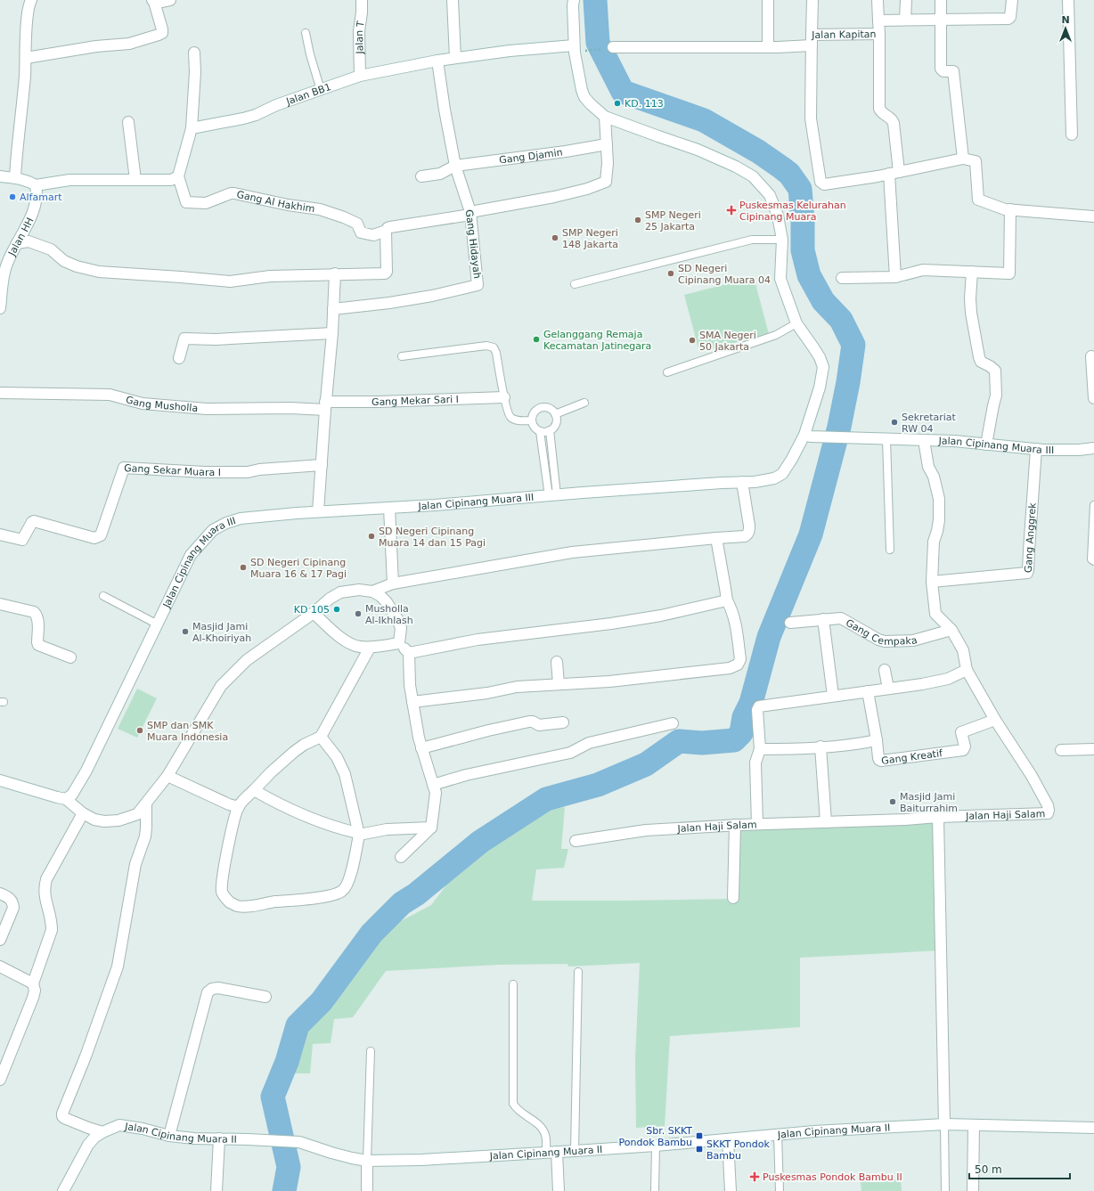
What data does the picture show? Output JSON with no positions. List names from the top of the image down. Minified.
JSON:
{"streets":{"street":["Jalan Kapitan","Jalan T","Jalan BB1","Gang Djamin","Gang Al Hakhim","Jalan HH","Gang Hidayah","Gang Mekar Sari I","Gang Musholla","Jalan Cipinang Muara III","Gang Sekar Muara I","Gang Anggrek","Gang Cempaka","Gang Kreatif","Jalan Haji Salam","Jalan Cipinang Muara II"]},"crossings":[["Jalan T","Jalan BB1"],["Jalan BB1","Gang Hidayah"],["Gang Djamin","Gang Hidayah"],["Gang Mekar Sari I","Gang Musholla"],["Jalan Cipinang Muara III","Gang Anggrek"],["Jalan Cipinang Muara III","Jalan Haji Salam"],["Gang Anggrek","Jalan Haji Salam"],["Gang Cempaka","Jalan Haji Salam"],["Gang Kreatif","Jalan Haji Salam"]],"places":{"other":["KD. 113","Alfamart","SMP Negeri 25 Jakarta","SMP Negeri 148 Jakarta","SD Negeri Cipinang Muara 04","Gelanggang Remaja Kecamatan Jatinegara","SMA Negeri 50 Jakarta","Sekretariat RW 04","SD Negeri Cipinang Muara 14 dan 15 Pagi","SD Negeri Cipinang Muara 16 & 17 Pagi","KD 105","Musholla Al-Ikhlash","Masjid Jami Al-Khoiriyah","SMP dan SMK Muara Indonesia","Masjid Jami Baiturrahim"],"health":["Puskesmas Kelurahan Cipinang Muara","Puskesmas Pondok Bambu II"],"transit":["Sbr. SKKT Pondok Bambu","SKKT Pondok Bambu"]},"scale_bar":"50 m","north":"top"}
